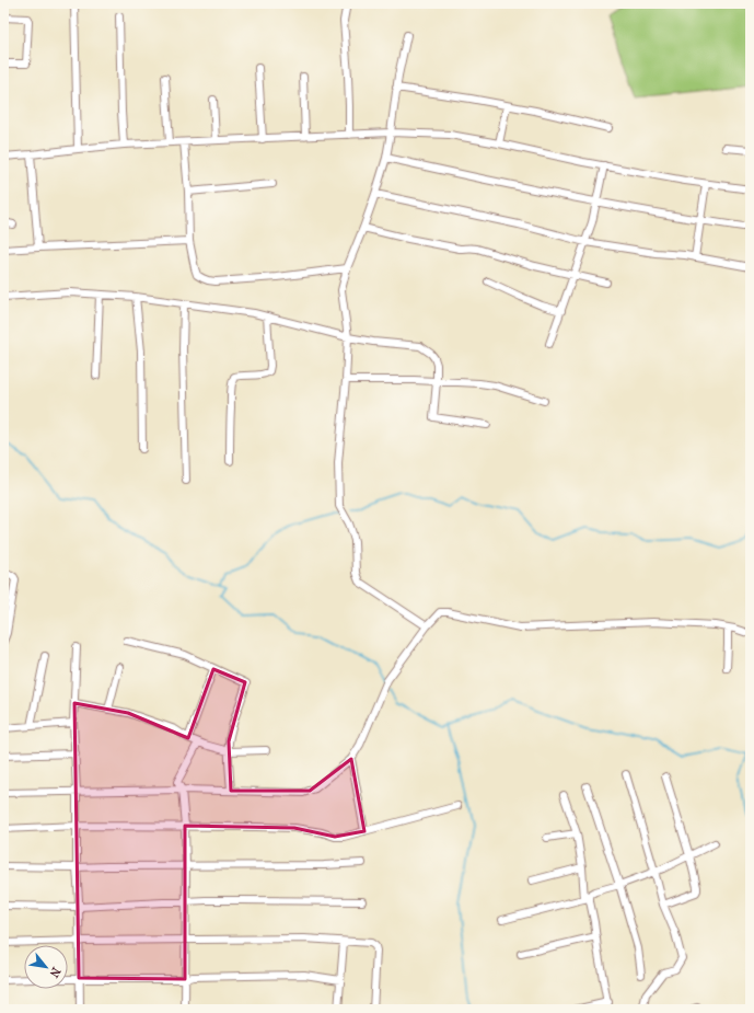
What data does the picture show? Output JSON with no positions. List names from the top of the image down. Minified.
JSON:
{"north":"bottom right"}
